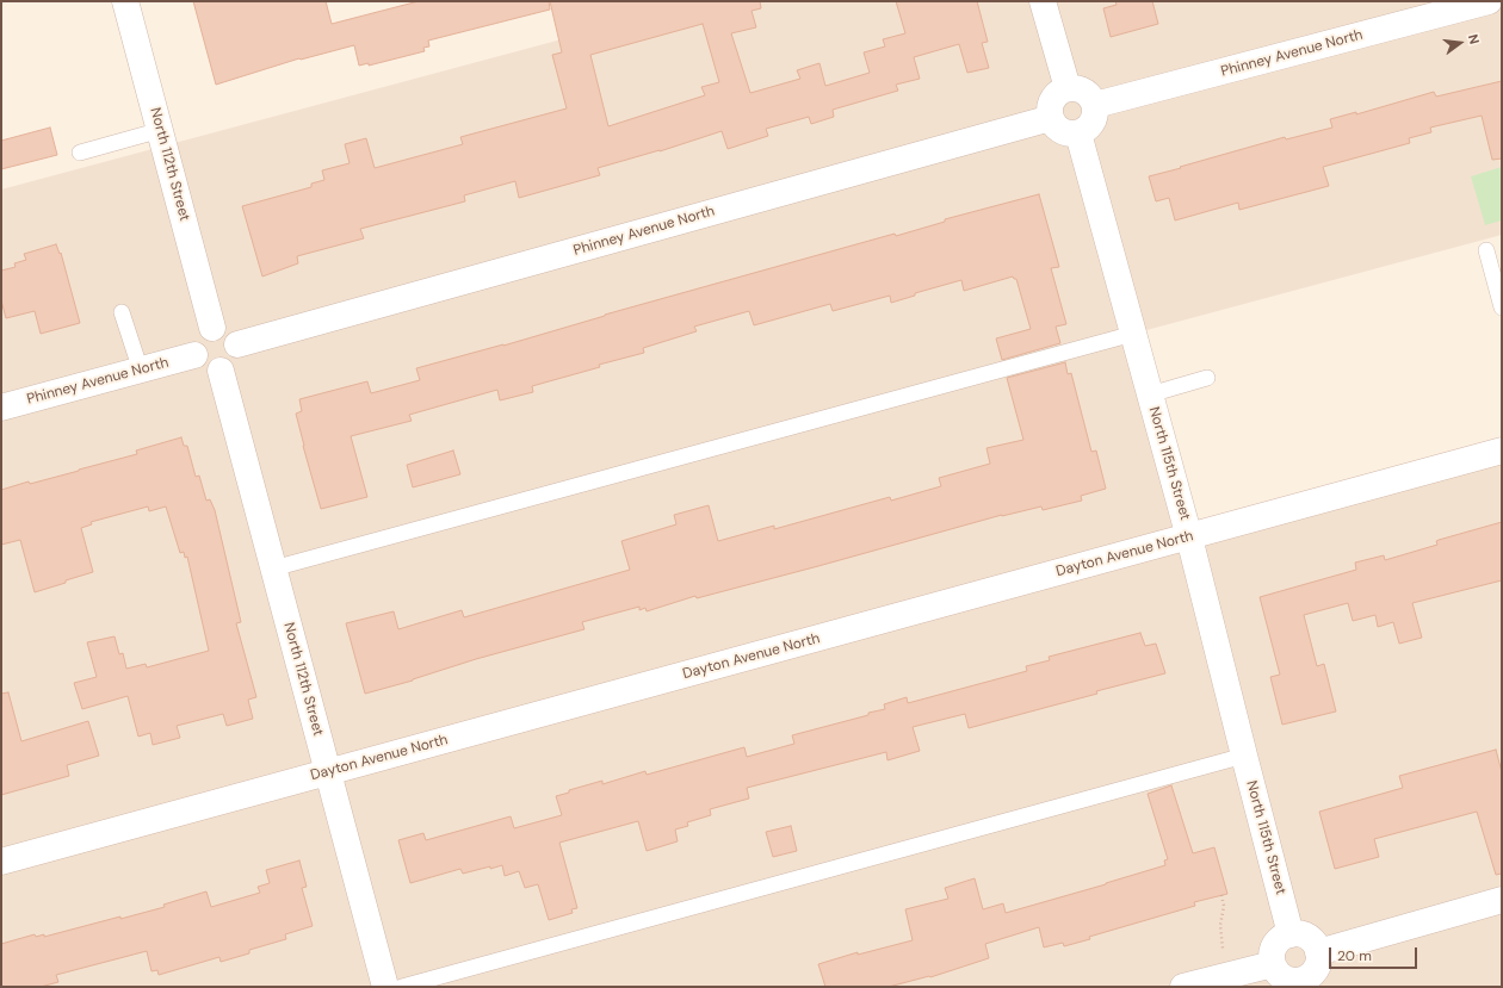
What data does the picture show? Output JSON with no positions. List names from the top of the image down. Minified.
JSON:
{"streets":{"street":["Phinney Avenue North","North 112th Street","North 115th Street","Dayton Avenue North"]},"crossings":[["Phinney Avenue North","North 112th Street"],["Phinney Avenue North","North 115th Street"],["North 112th Street","Dayton Avenue North"],["North 115th Street","Dayton Avenue North"]],"scale_bar":"20 m","north":"right"}
